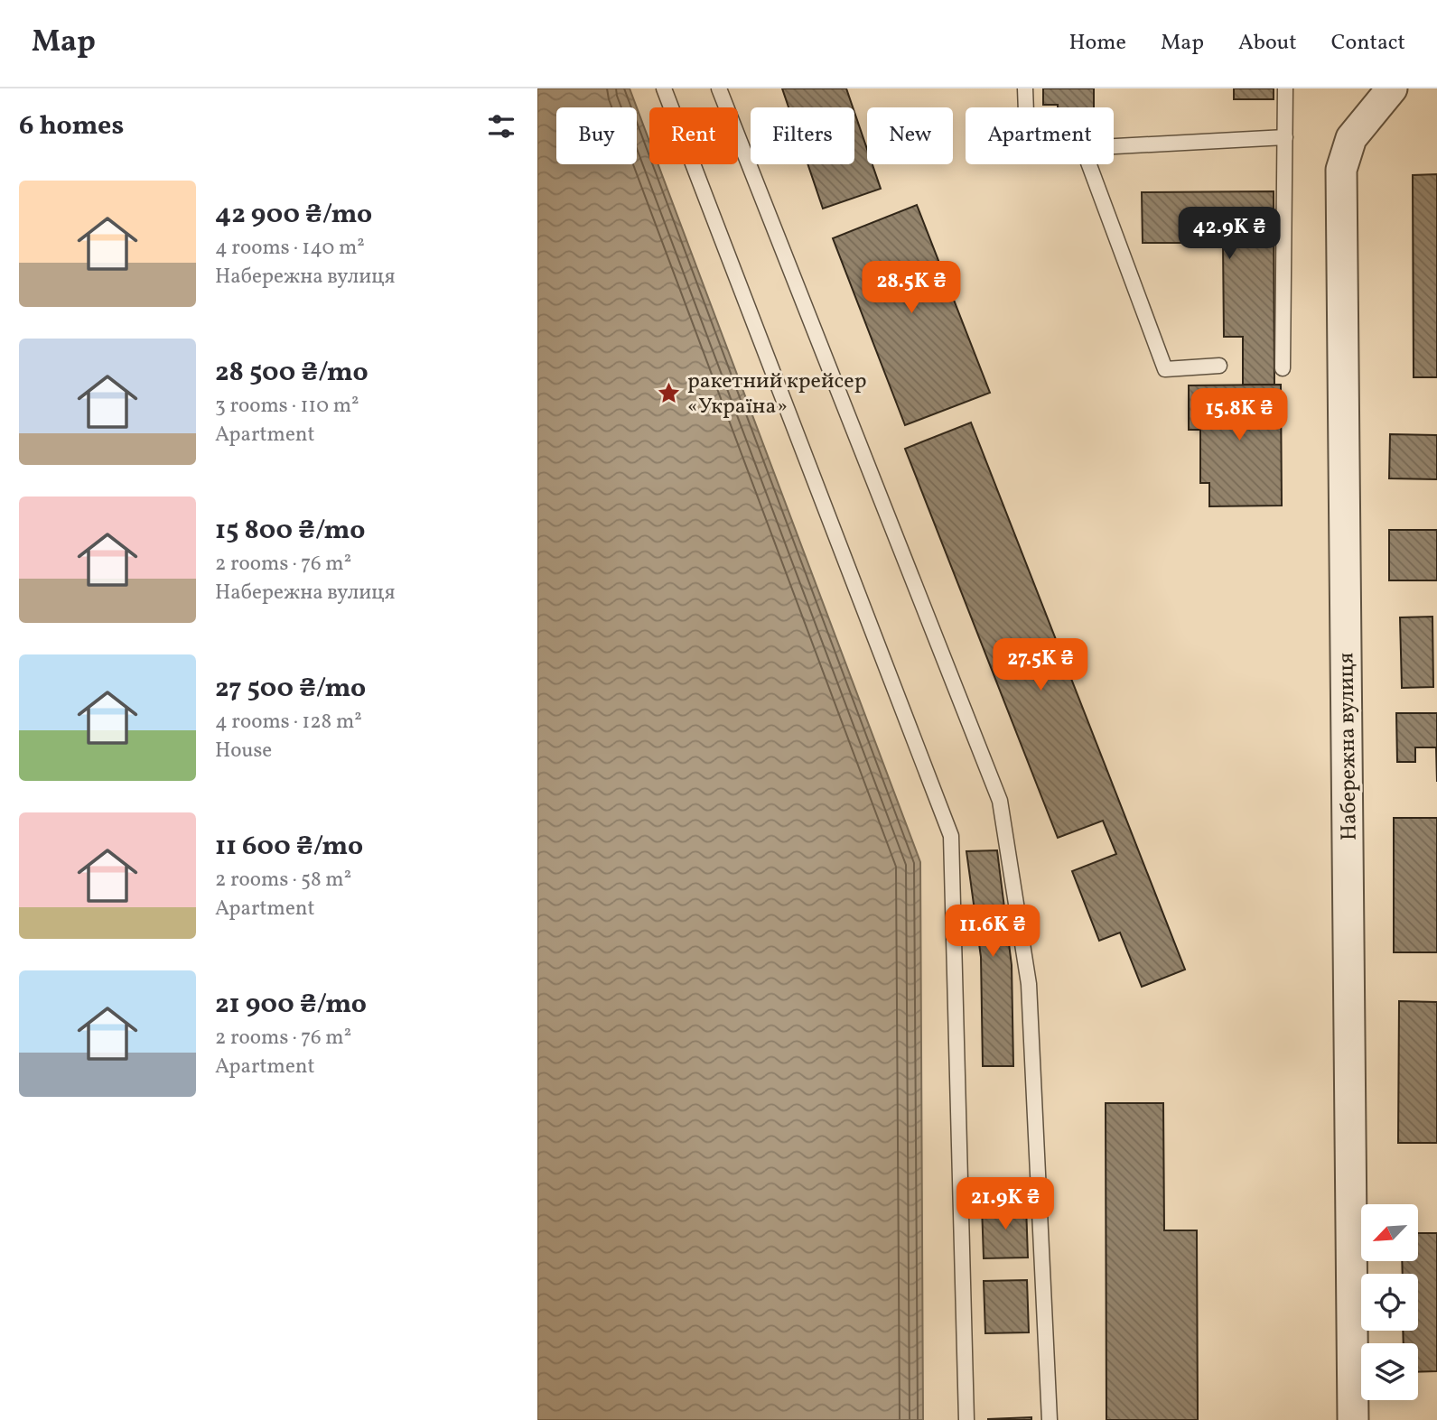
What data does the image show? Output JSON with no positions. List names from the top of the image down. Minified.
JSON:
{"streets":{"street":["Набережна вулиця"]},"places":{"place":["ракетний крейсер «Україна»"]},"north":"bottom left","page":{"header":"Map","nav":["Home","Map","About","Contact"],"heading":"6 homes","chip":["Buy","Rent","Filters","New","Apartment"],"list":[{"name":"42 900 ₴/mo","note":"4 rooms · 140 m² · Набережна вулиця"},{"name":"28 500 ₴/mo","note":"3 rooms · 110 m² · Apartment"},{"name":"15 800 ₴/mo","note":"2 rooms · 76 m² · Набережна вулиця"},{"name":"27 500 ₴/mo","note":"4 rooms · 128 m² · House"},{"name":"11 600 ₴/mo","note":"2 rooms · 58 m² · Apartment"},{"name":"21 900 ₴/mo","note":"2 rooms · 76 m² · Apartment"}],"price":["42.9K ₴","28.5K ₴","15.8K ₴","27.5K ₴","11.6K ₴","21.9K ₴"]}}
